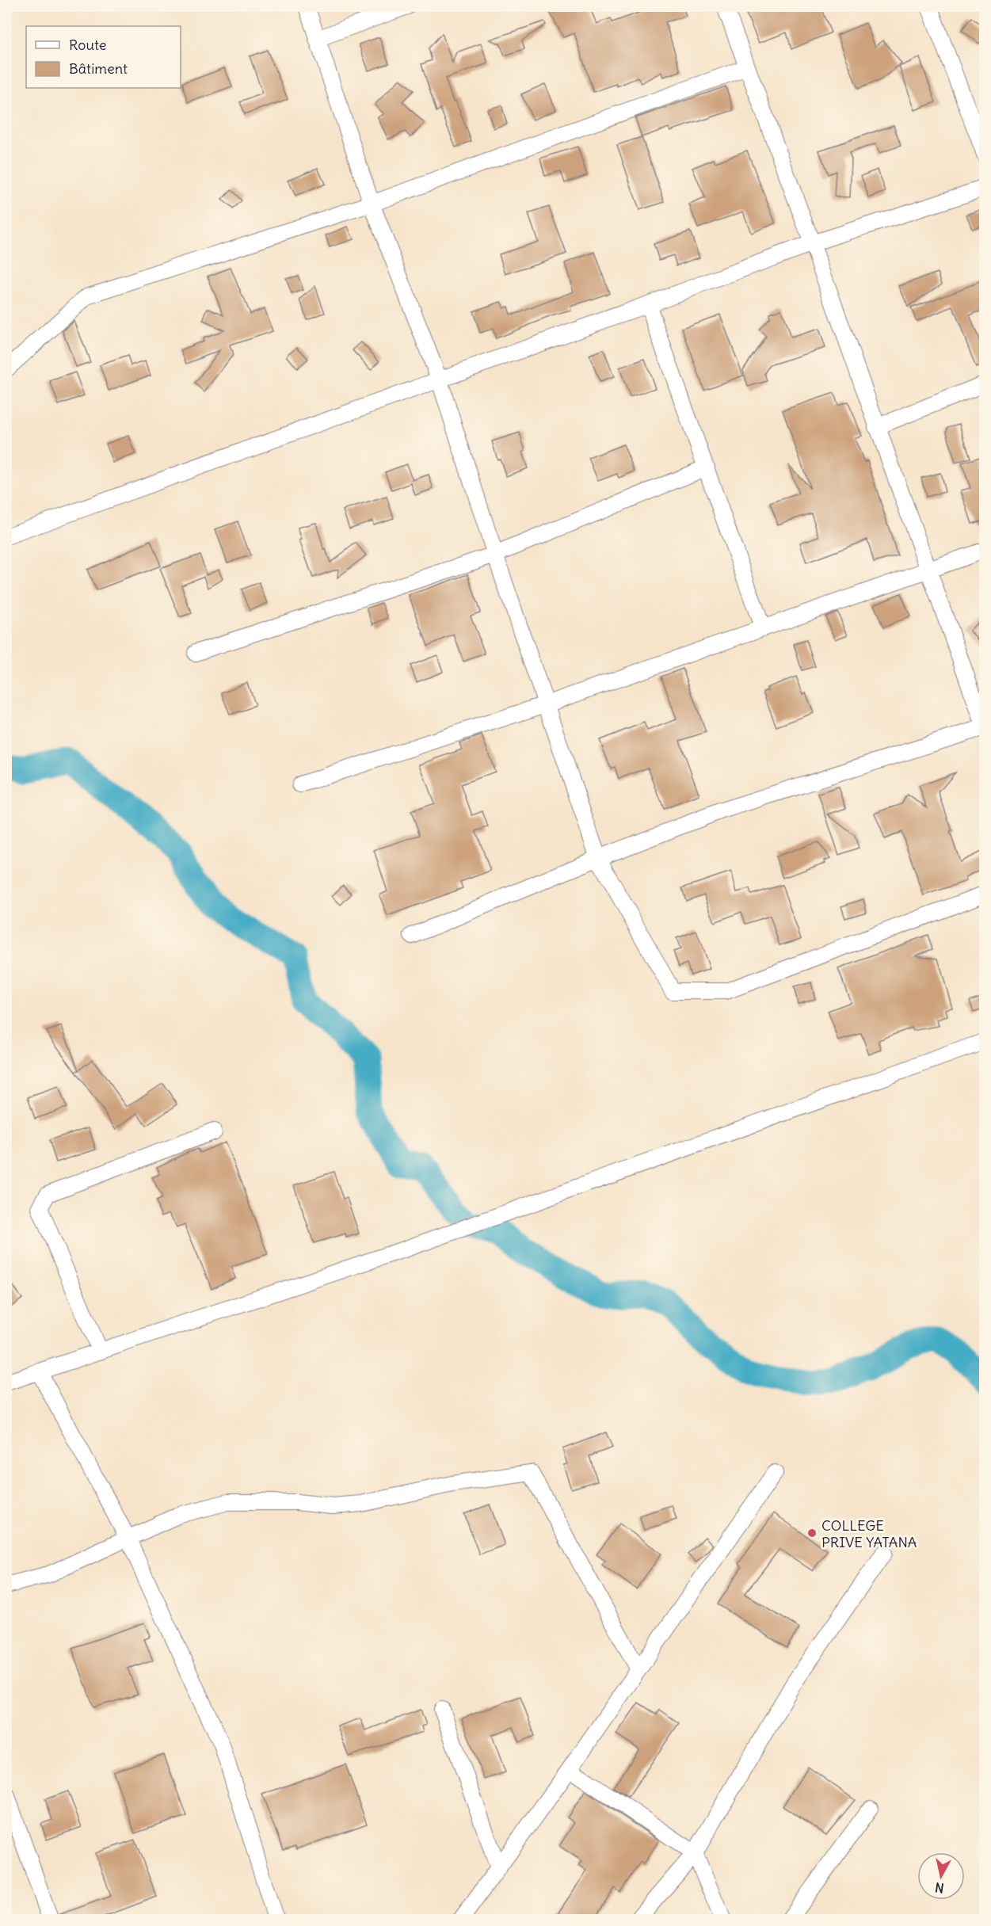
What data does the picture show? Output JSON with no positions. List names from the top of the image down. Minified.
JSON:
{"places":["COLLEGE PRIVE YATANA"],"legend":["Route","Bâtiment"],"north":"bottom"}
